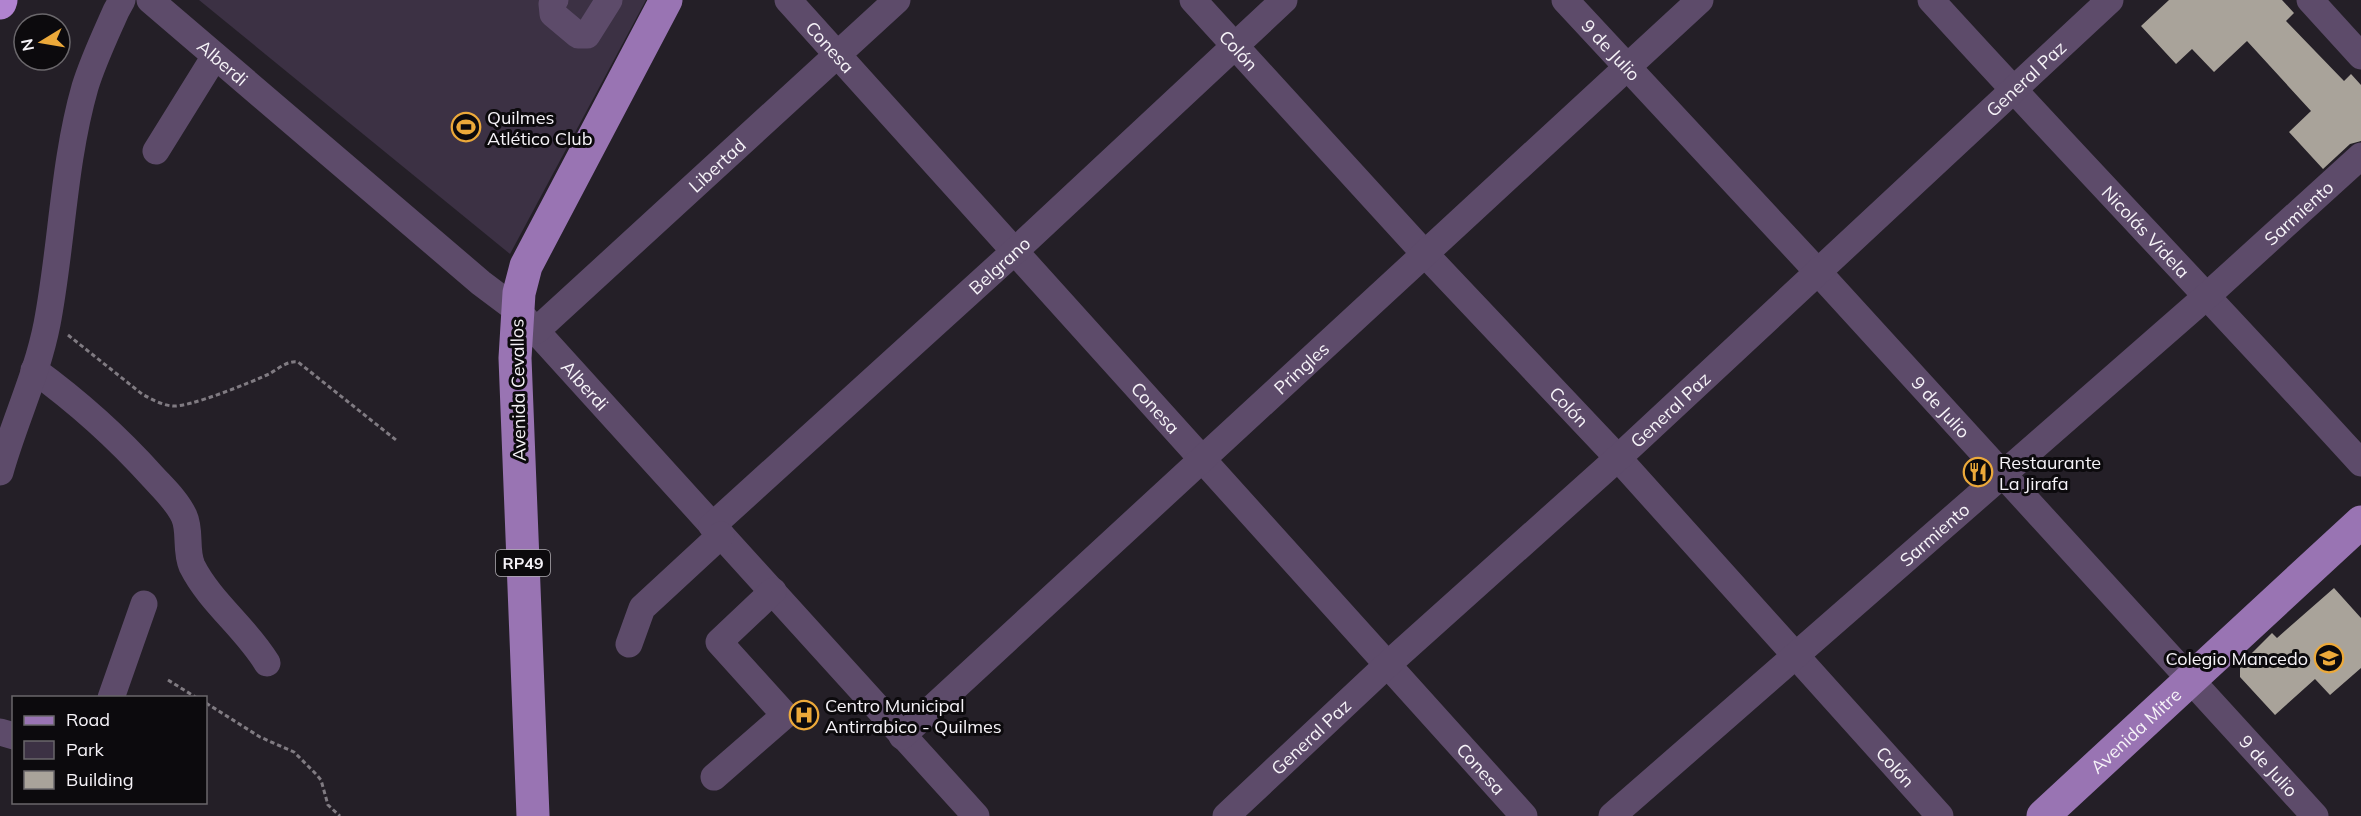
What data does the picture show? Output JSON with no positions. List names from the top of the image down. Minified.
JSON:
{"streets":{"main road":["Avenida Cevallos","RP49","Avenida Mitre"],"street":["Conesa","Colón","9 de Julio","Alberdi","General Paz","Libertad","Sarmiento","Nicolás Videla","Belgrano","Pringles"]},"crossings":[["Conesa","General Paz"],["Conesa","Libertad"],["Conesa","Belgrano"],["Conesa","Pringles"],["Colón","General Paz"],["Colón","Sarmiento"],["Colón","Belgrano"],["Colón","Pringles"],["9 de Julio","General Paz"],["9 de Julio","Sarmiento"],["9 de Julio","Pringles"],["9 de Julio","Avenida Mitre"],["Alberdi","Libertad"],["Alberdi","Belgrano"],["Alberdi","Pringles"],["Alberdi","Avenida Cevallos"],["General Paz","Nicolás Videla"],["Libertad","Avenida Cevallos"],["Sarmiento","Nicolás Videla"]],"places":{"sports":["Quilmes Atlético Club"],"restaurant":["Restaurante La Jirafa"],"school or university":["Colegio Mancedo"],"hospital":["Centro Municipal Antirrabico - Quilmes"]},"legend":["Road","Park","Building"],"north":"left"}
